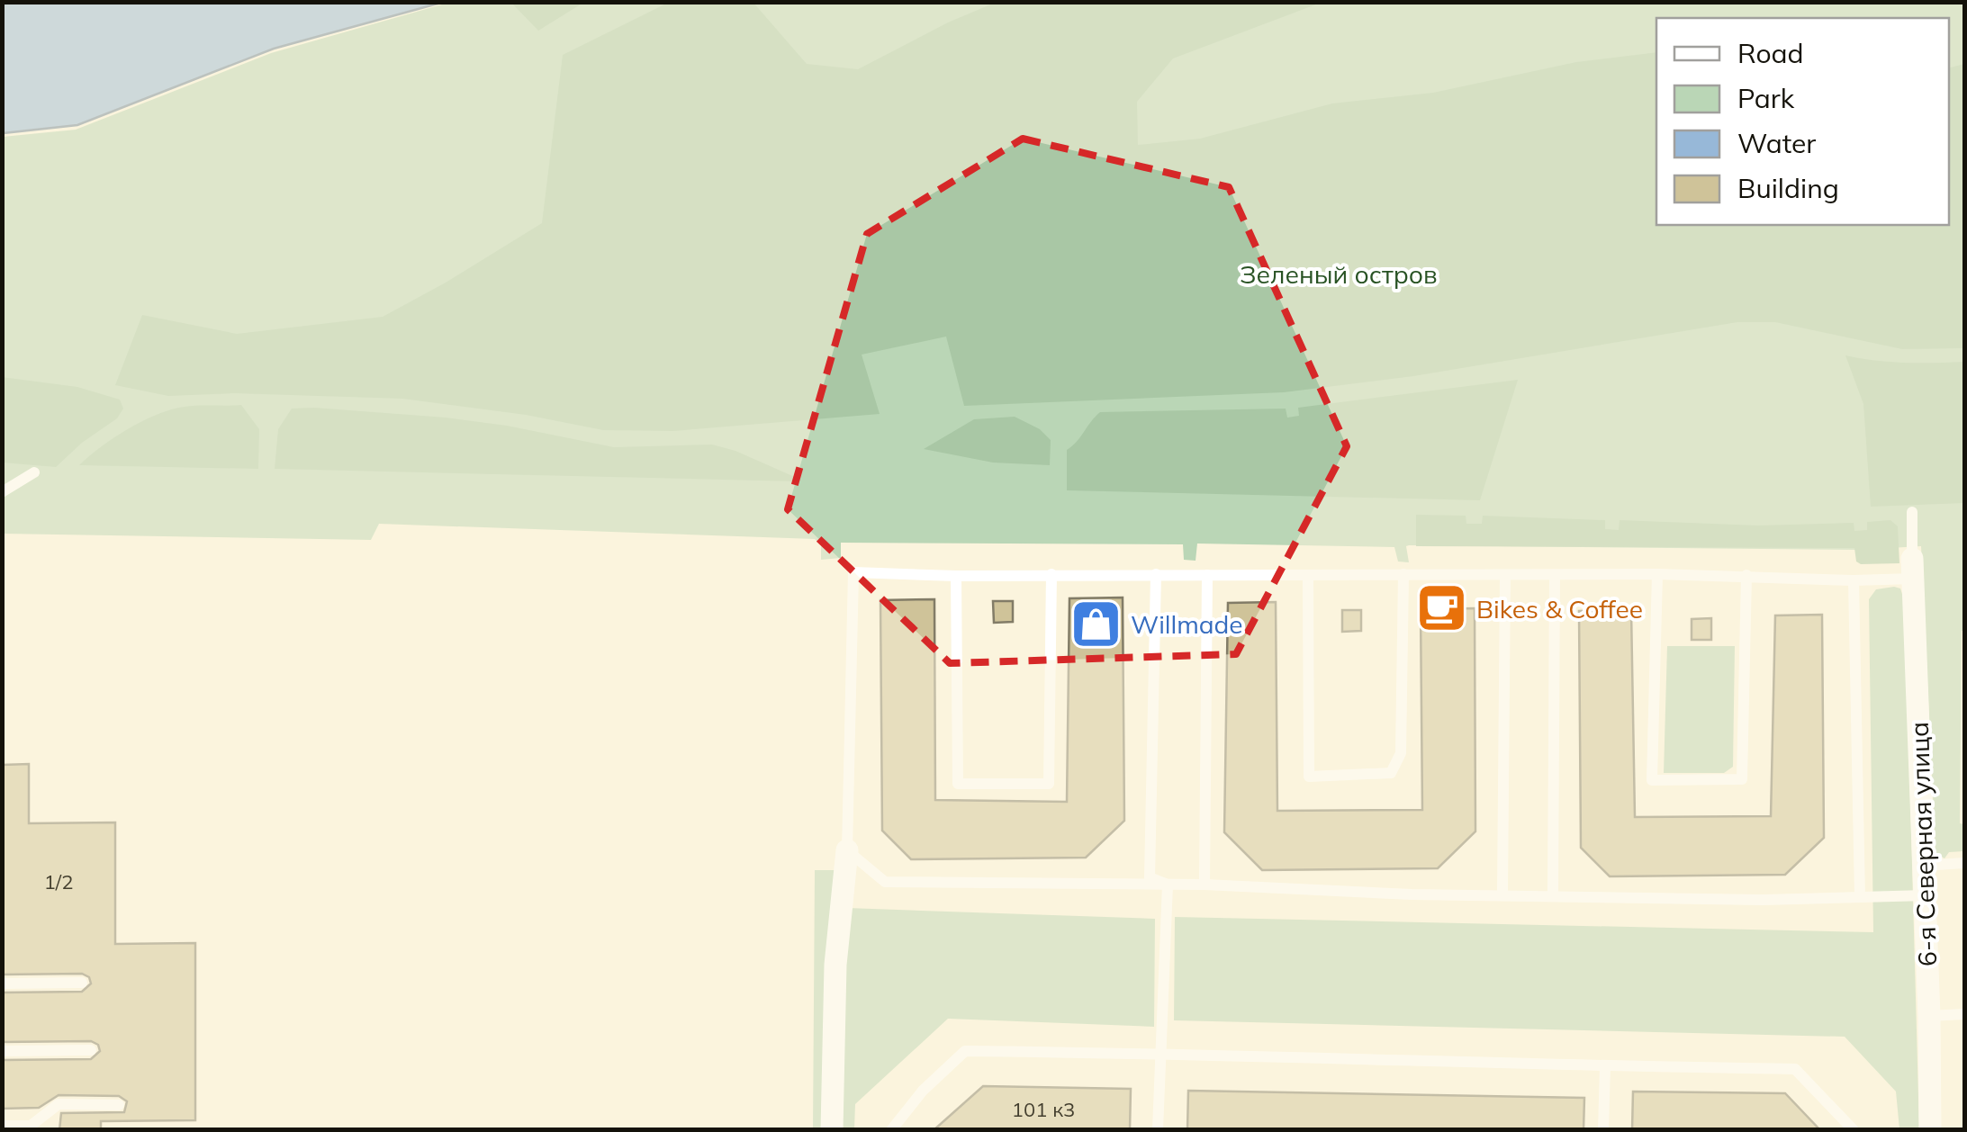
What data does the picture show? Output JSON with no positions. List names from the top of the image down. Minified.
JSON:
{"streets":{"street":["6-я Северная улица"]},"parks":["Зеленый остров"],"places":{"cafe":["Bikes & Coffee"],"shop":["Willmade"]},"house_numbers":["1/2","101 к3"],"legend":["Road","Park","Water","Building"]}
